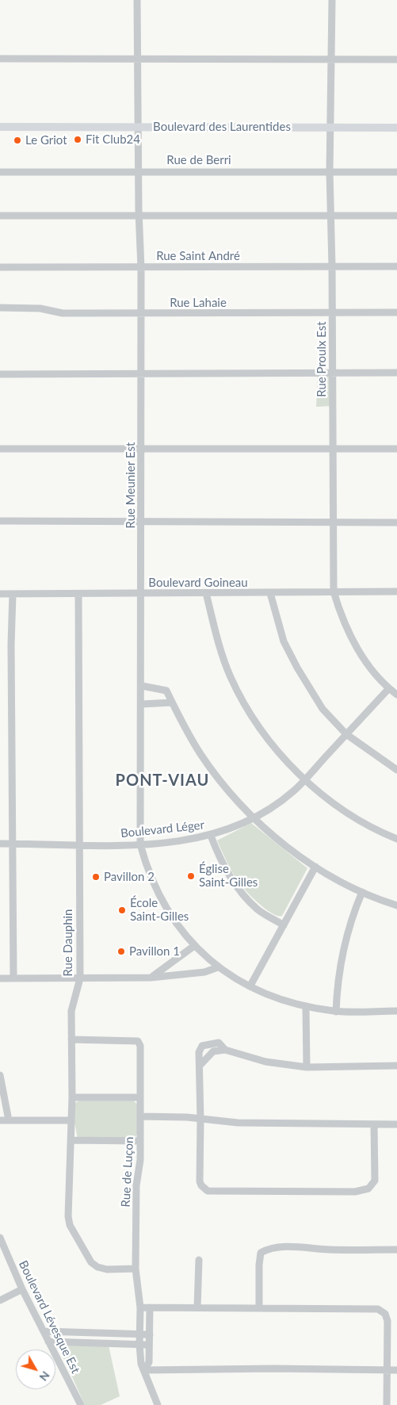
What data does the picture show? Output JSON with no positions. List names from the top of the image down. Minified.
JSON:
{"streets":{"main road":["Boulevard des Laurentides"],"street":["Rue de Berri","Rue Saint André","Rue Lahaie","Rue Proulx Est","Rue Meunier Est","Boulevard Goineau","Boulevard Léger","Rue Dauphin","Rue de Luçon","Boulevard Lévesque Est"]},"crossings":[["Boulevard des Laurentides","Rue Proulx Est"],["Boulevard des Laurentides","Rue Meunier Est"],["Rue de Berri","Rue Proulx Est"],["Rue de Berri","Rue Meunier Est"],["Rue Saint André","Rue Proulx Est"],["Rue Saint André","Rue Meunier Est"],["Rue Lahaie","Rue Proulx Est"],["Rue Lahaie","Rue Meunier Est"],["Rue Proulx Est","Boulevard Goineau"],["Rue Proulx Est","Boulevard Léger"],["Rue Meunier Est","Boulevard Goineau"],["Rue Meunier Est","Boulevard Léger"],["Boulevard Goineau","Rue Dauphin"],["Boulevard Léger","Rue Dauphin"],["Rue Dauphin","Rue de Luçon"]],"districts":["PONT-VIAU"],"places":["Fit Club24","Le Griot","Église Saint-Gilles","Pavillon 2","École Saint-Gilles","Pavillon 1"],"north":"bottom right"}
